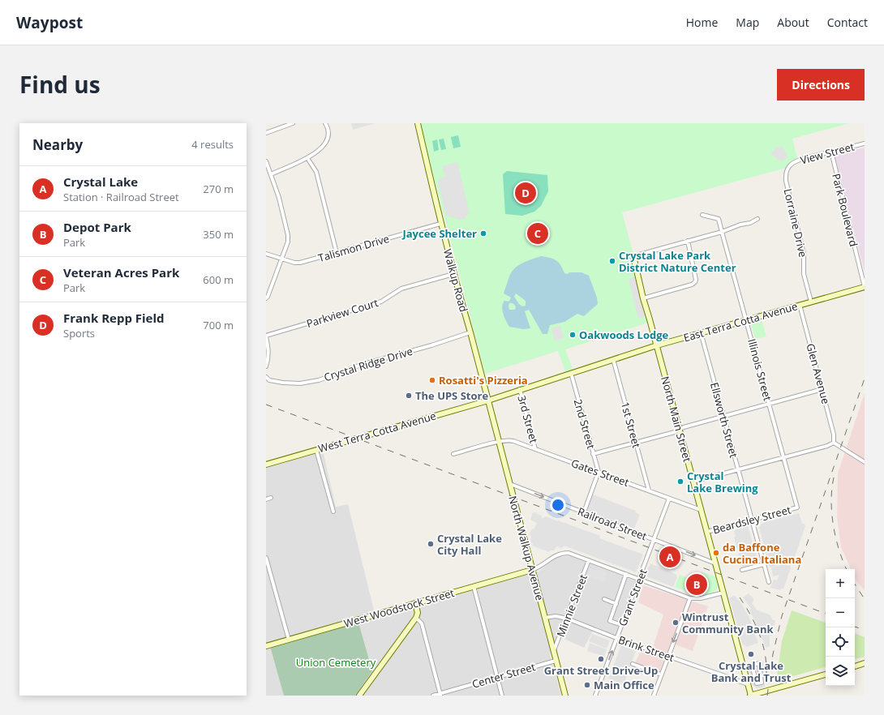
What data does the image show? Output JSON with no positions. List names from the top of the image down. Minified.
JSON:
{"streets":{"street":["View Street","Park Boulevard","Lorraine Drive","Talismon Drive","Walkup Road","Parkview Court","East Terra Cotta Avenue","Crystal Ridge Drive","Illinois Street","Glen Avenue","3rd Street","North Main Street","Ellsworth Street","2nd Street","1st Street","West Terra Cotta Avenue","Gates Street","Beardsley Street","Railroad Street","North Walkup Avenue","Grant Street","Minnie Street","West Woodstock Street","Brink Street","Center Street"]},"crossings":[["View Street","Park Boulevard"],["View Street","Lorraine Drive"],["Park Boulevard","East Terra Cotta Avenue"],["Lorraine Drive","East Terra Cotta Avenue"],["Talismon Drive","Walkup Road"],["Walkup Road","Parkview Court"],["Walkup Road","East Terra Cotta Avenue"],["Walkup Road","Crystal Ridge Drive"],["Walkup Road","West Terra Cotta Avenue"],["Walkup Road","North Walkup Avenue"],["East Terra Cotta Avenue","Illinois Street"],["East Terra Cotta Avenue","Glen Avenue"],["East Terra Cotta Avenue","3rd Street"],["East Terra Cotta Avenue","North Main Street"],["East Terra Cotta Avenue","Ellsworth Street"],["East Terra Cotta Avenue","2nd Street"],["East Terra Cotta Avenue","1st Street"],["East Terra Cotta Avenue","West Terra Cotta Avenue"],["East Terra Cotta Avenue","North Walkup Avenue"],["Illinois Street","Beardsley Street"],["3rd Street","Gates Street"],["North Main Street","Gates Street"],["North Main Street","Beardsley Street"],["North Main Street","Railroad Street"],["North Main Street","Brink Street"],["Ellsworth Street","Beardsley Street"],["2nd Street","Gates Street"],["1st Street","Gates Street"],["West Terra Cotta Avenue","North Walkup Avenue"],["Gates Street","North Walkup Avenue"],["Gates Street","Grant Street"],["Railroad Street","North Walkup Avenue"],["Railroad Street","Grant Street"],["North Walkup Avenue","Minnie Street"],["North Walkup Avenue","West Woodstock Street"],["North Walkup Avenue","Brink Street"],["North Walkup Avenue","Center Street"],["Grant Street","Brink Street"],["Minnie Street","Brink Street"]],"one_way":["Railroad Street"],"parks":["Union Cemetery"],"places":["Jaycee Shelter","Crystal Lake Park District Nature Center","Oakwoods Lodge","Rosatti's Pizzeria","The UPS Store","Crystal Lake Brewing","Crystal Lake City Hall","da Baffone Cucina Italiana","Wintrust Community Bank","Crystal Lake Bank and Trust","Grant Street Drive-Up","Main Office"],"page":{"header":"Waypost","nav":["Home","Map","About","Contact"],"title":"Find us","buttons":"Directions","heading":["Nearby","4 results"],"list":[{"mark":"A","name":"Crystal Lake","note":"Station · Railroad Street","value":"270 m"},{"mark":"B","name":"Depot Park","note":"Park","value":"350 m"},{"mark":"C","name":"Veteran Acres Park","note":"Park","value":"600 m"},{"mark":"D","name":"Frank Repp Field","note":"Sports","value":"700 m"}],"pins":["D","C","A","B"],"map_buttons":["+","−"]}}
